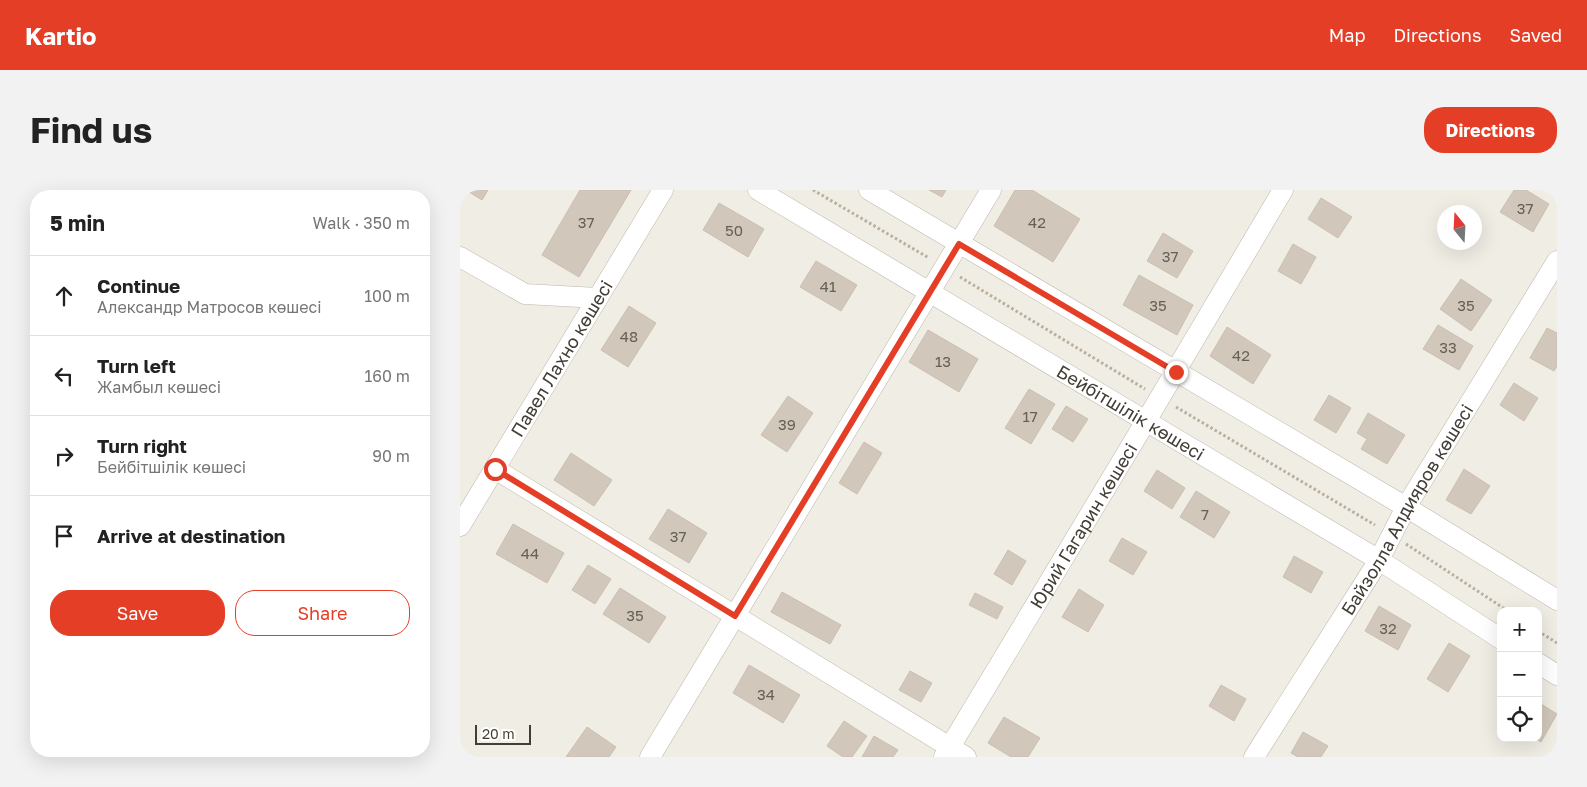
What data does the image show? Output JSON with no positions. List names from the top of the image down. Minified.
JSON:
{"streets":{"street":["Павел Лахно көшесі","Бейбітшілік көшесі","Байзолла Алдияров көшесі","Юрий Гагарин көшесі"]},"crossings":[["Бейбітшілік көшесі","Байзолла Алдияров көшесі"],["Бейбітшілік көшесі","Юрий Гагарин көшесі"]],"house_numbers":["37","37","42","50","37","41","35","35","48","33","42","13","17","39","7","37","44","35","32","34"],"scale_bar":"20 m","north":"top","page":{"header":"Kartio","nav":["Map","Directions","Saved"],"buttons":["Directions",["Save","Share"]],"title":"Find us","heading":["5 min","Walk · 350 m"],"list":[["Continue","Александр Матросов көшесі","100 m"],["Turn left","Жамбыл көшесі","160 m"],["Turn right","Бейбітшілік көшесі","90 m"],"Arrive at destination"],"map_buttons":["+","−"],"scale":"20 m"}}
